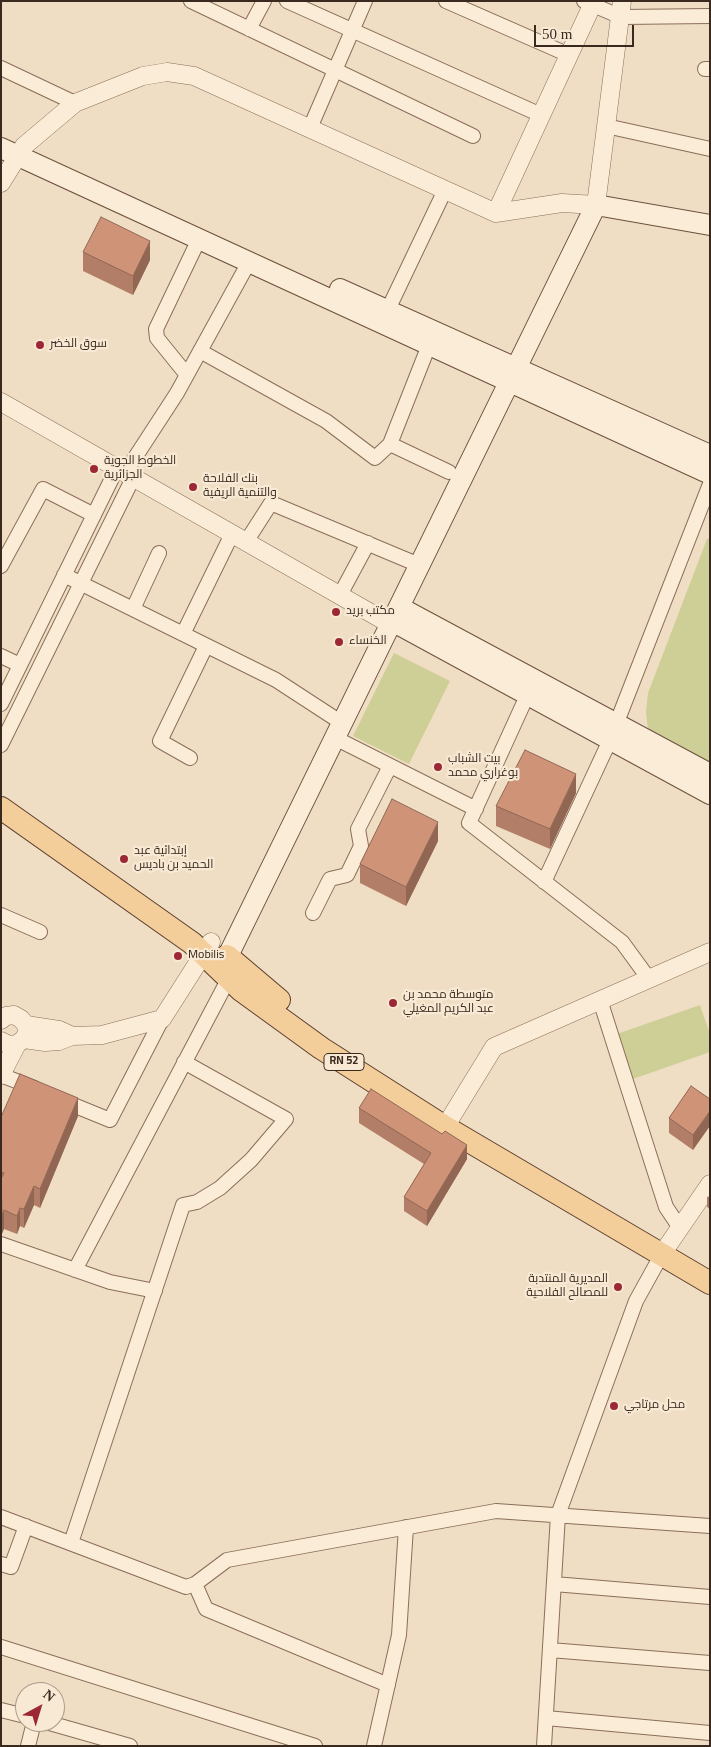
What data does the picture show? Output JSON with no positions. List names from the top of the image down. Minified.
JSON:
{"streets":{"main road":["RN 52"]},"places":["سوق الخضر","الخطوط الجوية الجزائرية","بنك الفلاحة والتنمية الريفية","مكتب بريد","الخنساء","بيت الشباب بوغراري محمد","إبتدائية عبد الحميد بن باديس","Mobilis","متوسطة محمد بن عبد الكريم المغيلي","المديرية المنتدبة للمصالح الفلاحية","محل مرتاجي"],"scale_bar":"50 m","north":"top right"}
